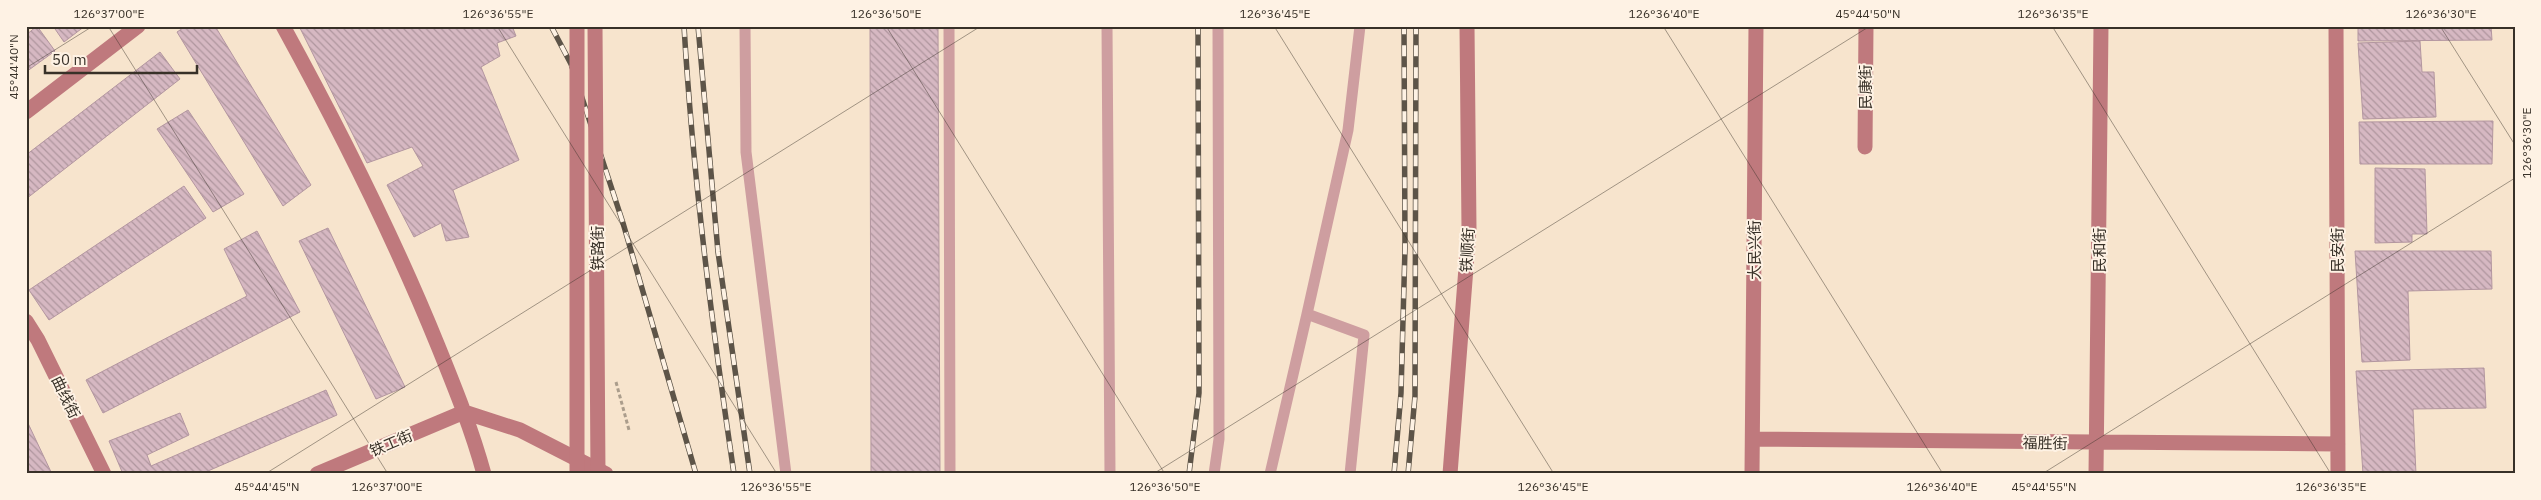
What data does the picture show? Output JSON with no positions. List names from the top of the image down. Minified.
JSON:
{"streets":{"main road":["民康街","铁路街","铁顺街","大民兴街","民和街","民安街","曲线街","铁工街","福胜街"]},"crossings":[["大民兴街","福胜街"],["民和街","福胜街"],["民安街","福胜街"]],"scale_bar":"50 m","coordinates":["126°37'00\"E","126°36'55\"E","126°36'50\"E","126°36'45\"E","126°36'40\"E","45°44'50\"N","126°36'35\"E","126°36'30\"E","45°44'40\"N","45°44'45\"N","45°44'55\"N"]}
